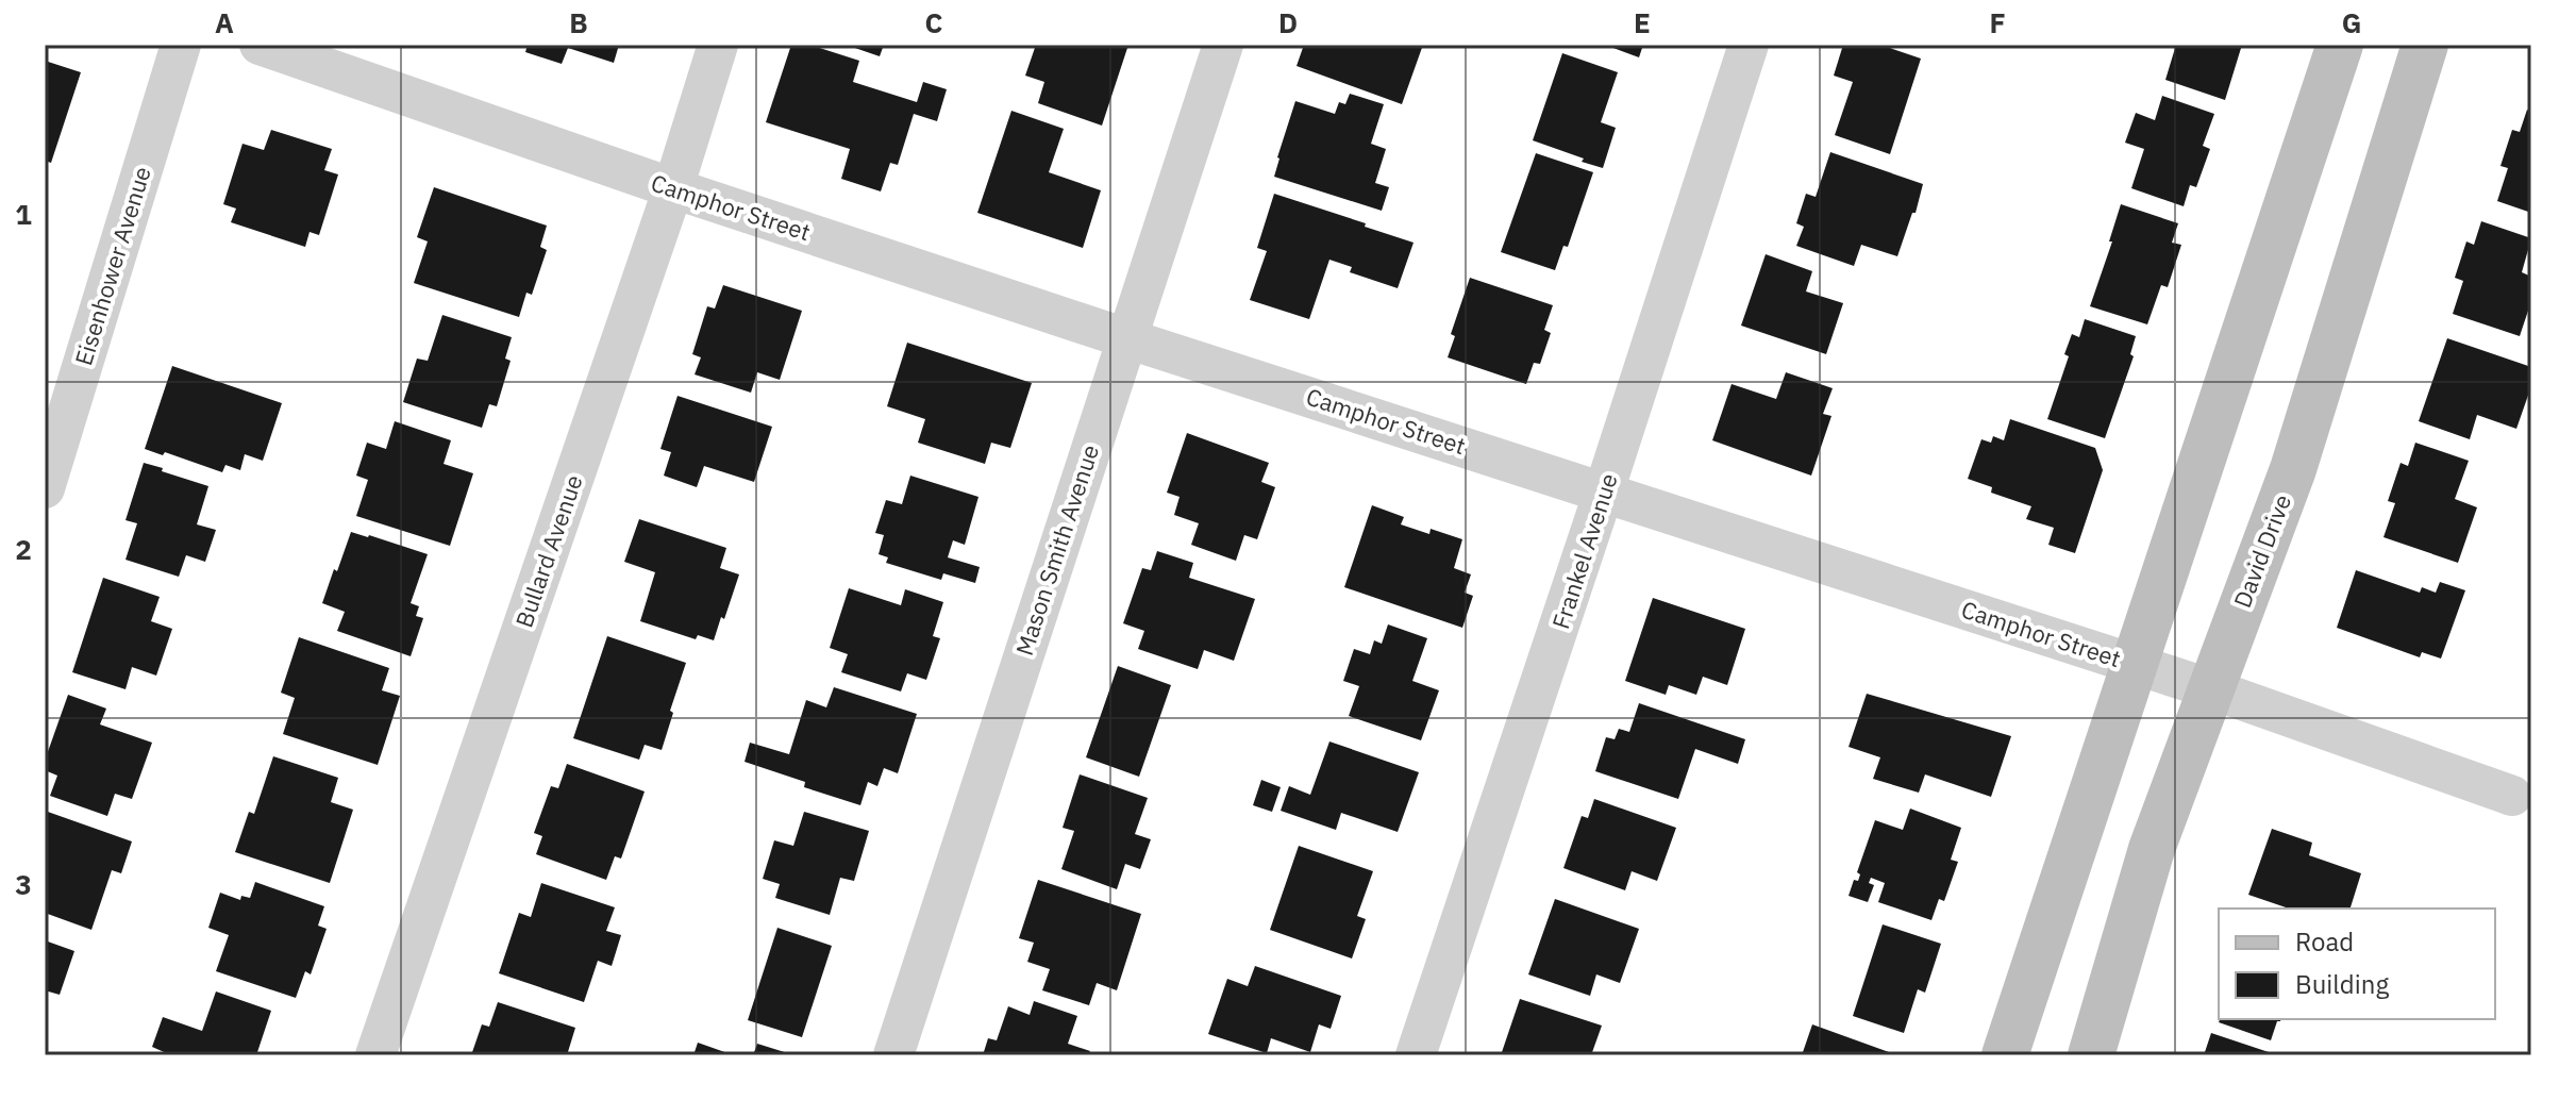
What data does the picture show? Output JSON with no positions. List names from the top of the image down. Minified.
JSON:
{"streets":{"main road":["David Drive"],"street":["Camphor Street","Eisenhower Avenue","Mason Smith Avenue","Bullard Avenue","Frankel Avenue"]},"crossings":[["Camphor Street","Mason Smith Avenue"],["Camphor Street","Bullard Avenue"],["Camphor Street","Frankel Avenue"],["Camphor Street","David Drive"]],"legend":["Road","Building"],"grid":{"columns":["A","B","C","D","E","F","G"],"rows":["1","2","3"]}}
